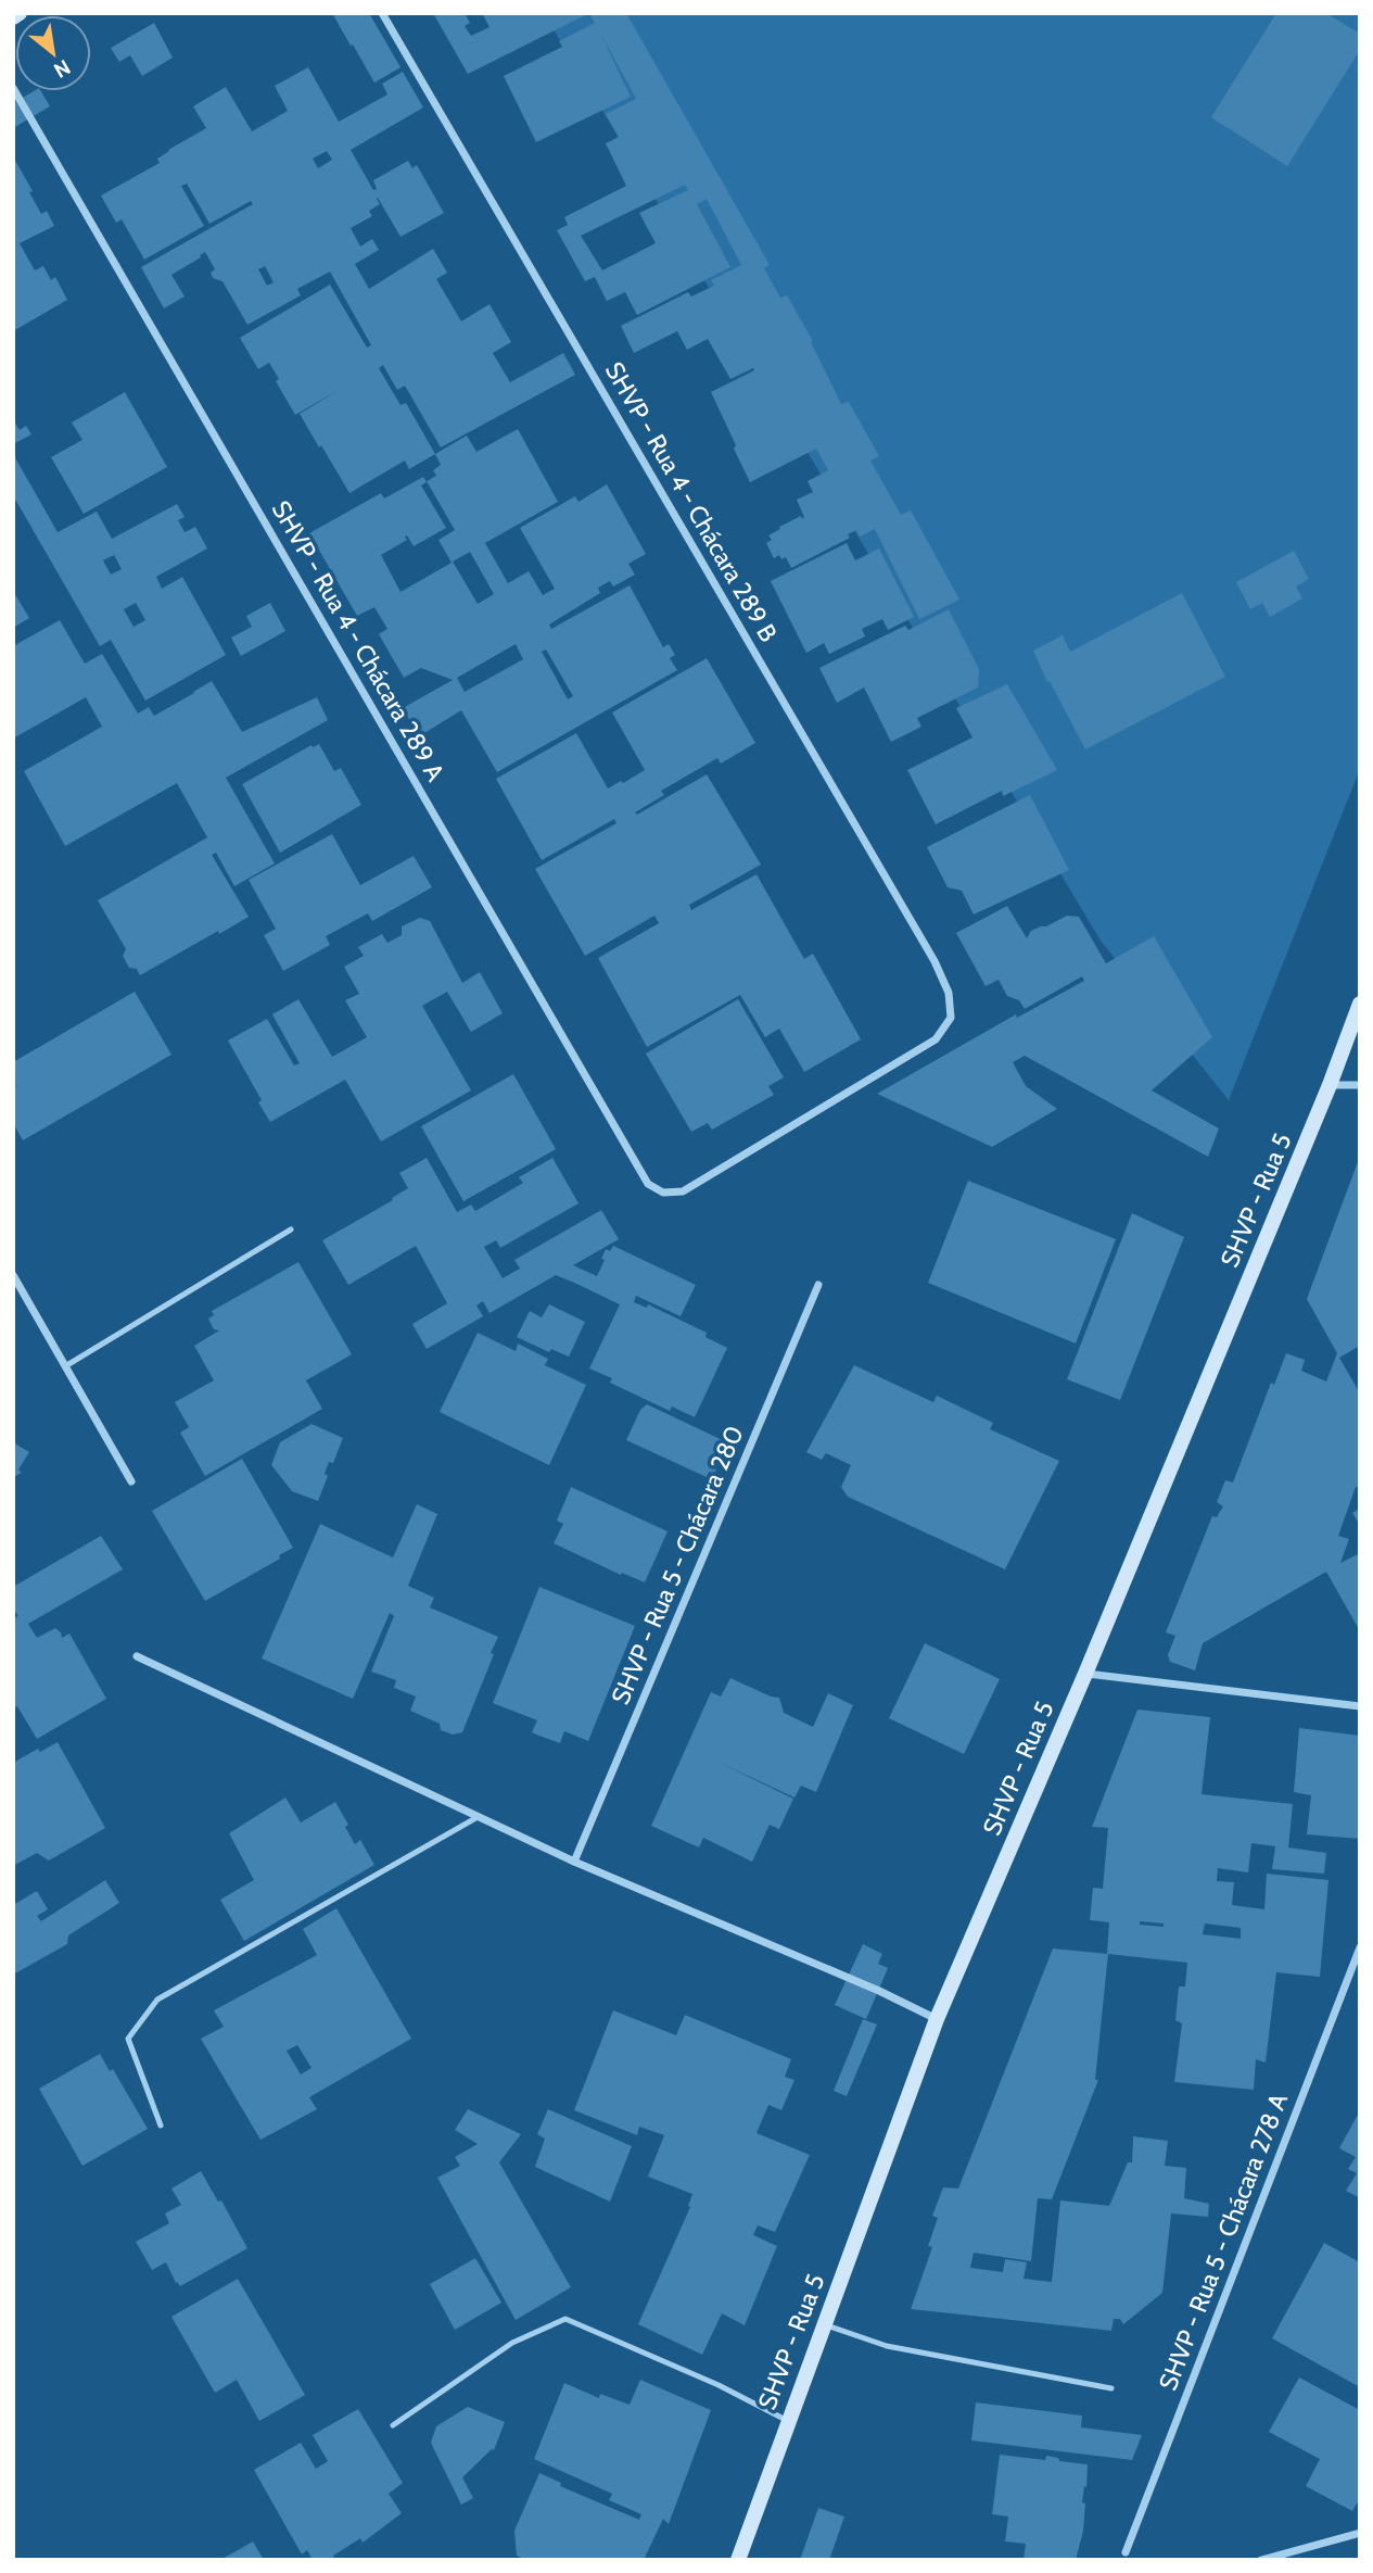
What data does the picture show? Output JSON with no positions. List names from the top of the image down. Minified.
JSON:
{"streets":{"street":["SHVP - Rua 4 - Chácara 289 B","SHVP - Rua 4 - Chácara 289 A","SHVP - Rua 5","SHVP - Rua 5 - Chácara 280","SHVP - Rua 5 - Chácara 278 A"]},"crossings":[["SHVP - Rua 4 - Chácara 289 B","SHVP - Rua 4 - Chácara 289 A"]],"north":"bottom right"}
